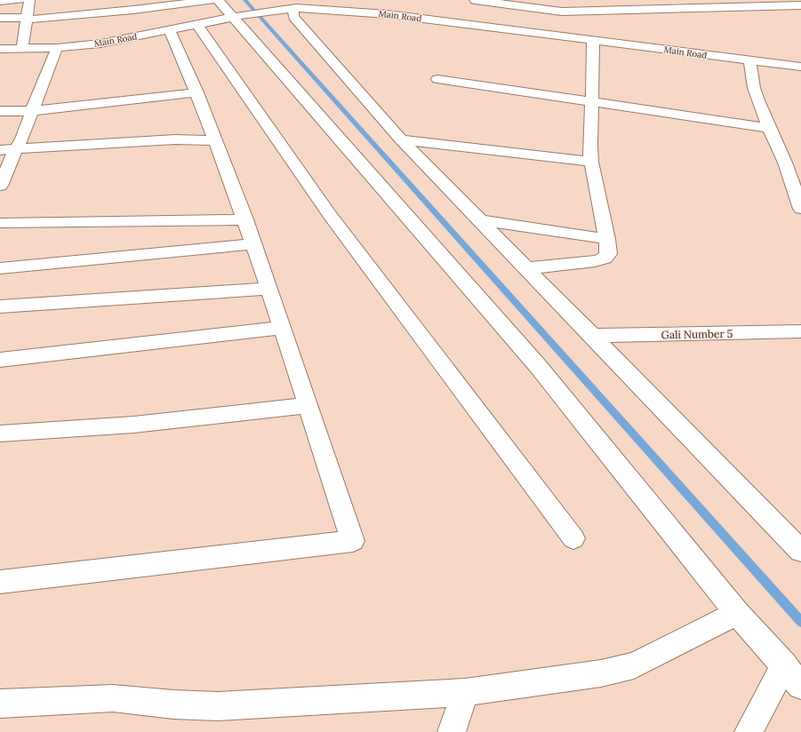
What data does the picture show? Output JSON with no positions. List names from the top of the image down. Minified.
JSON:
{"streets":{"street":["Main Road","Gali Number 5"]}}
